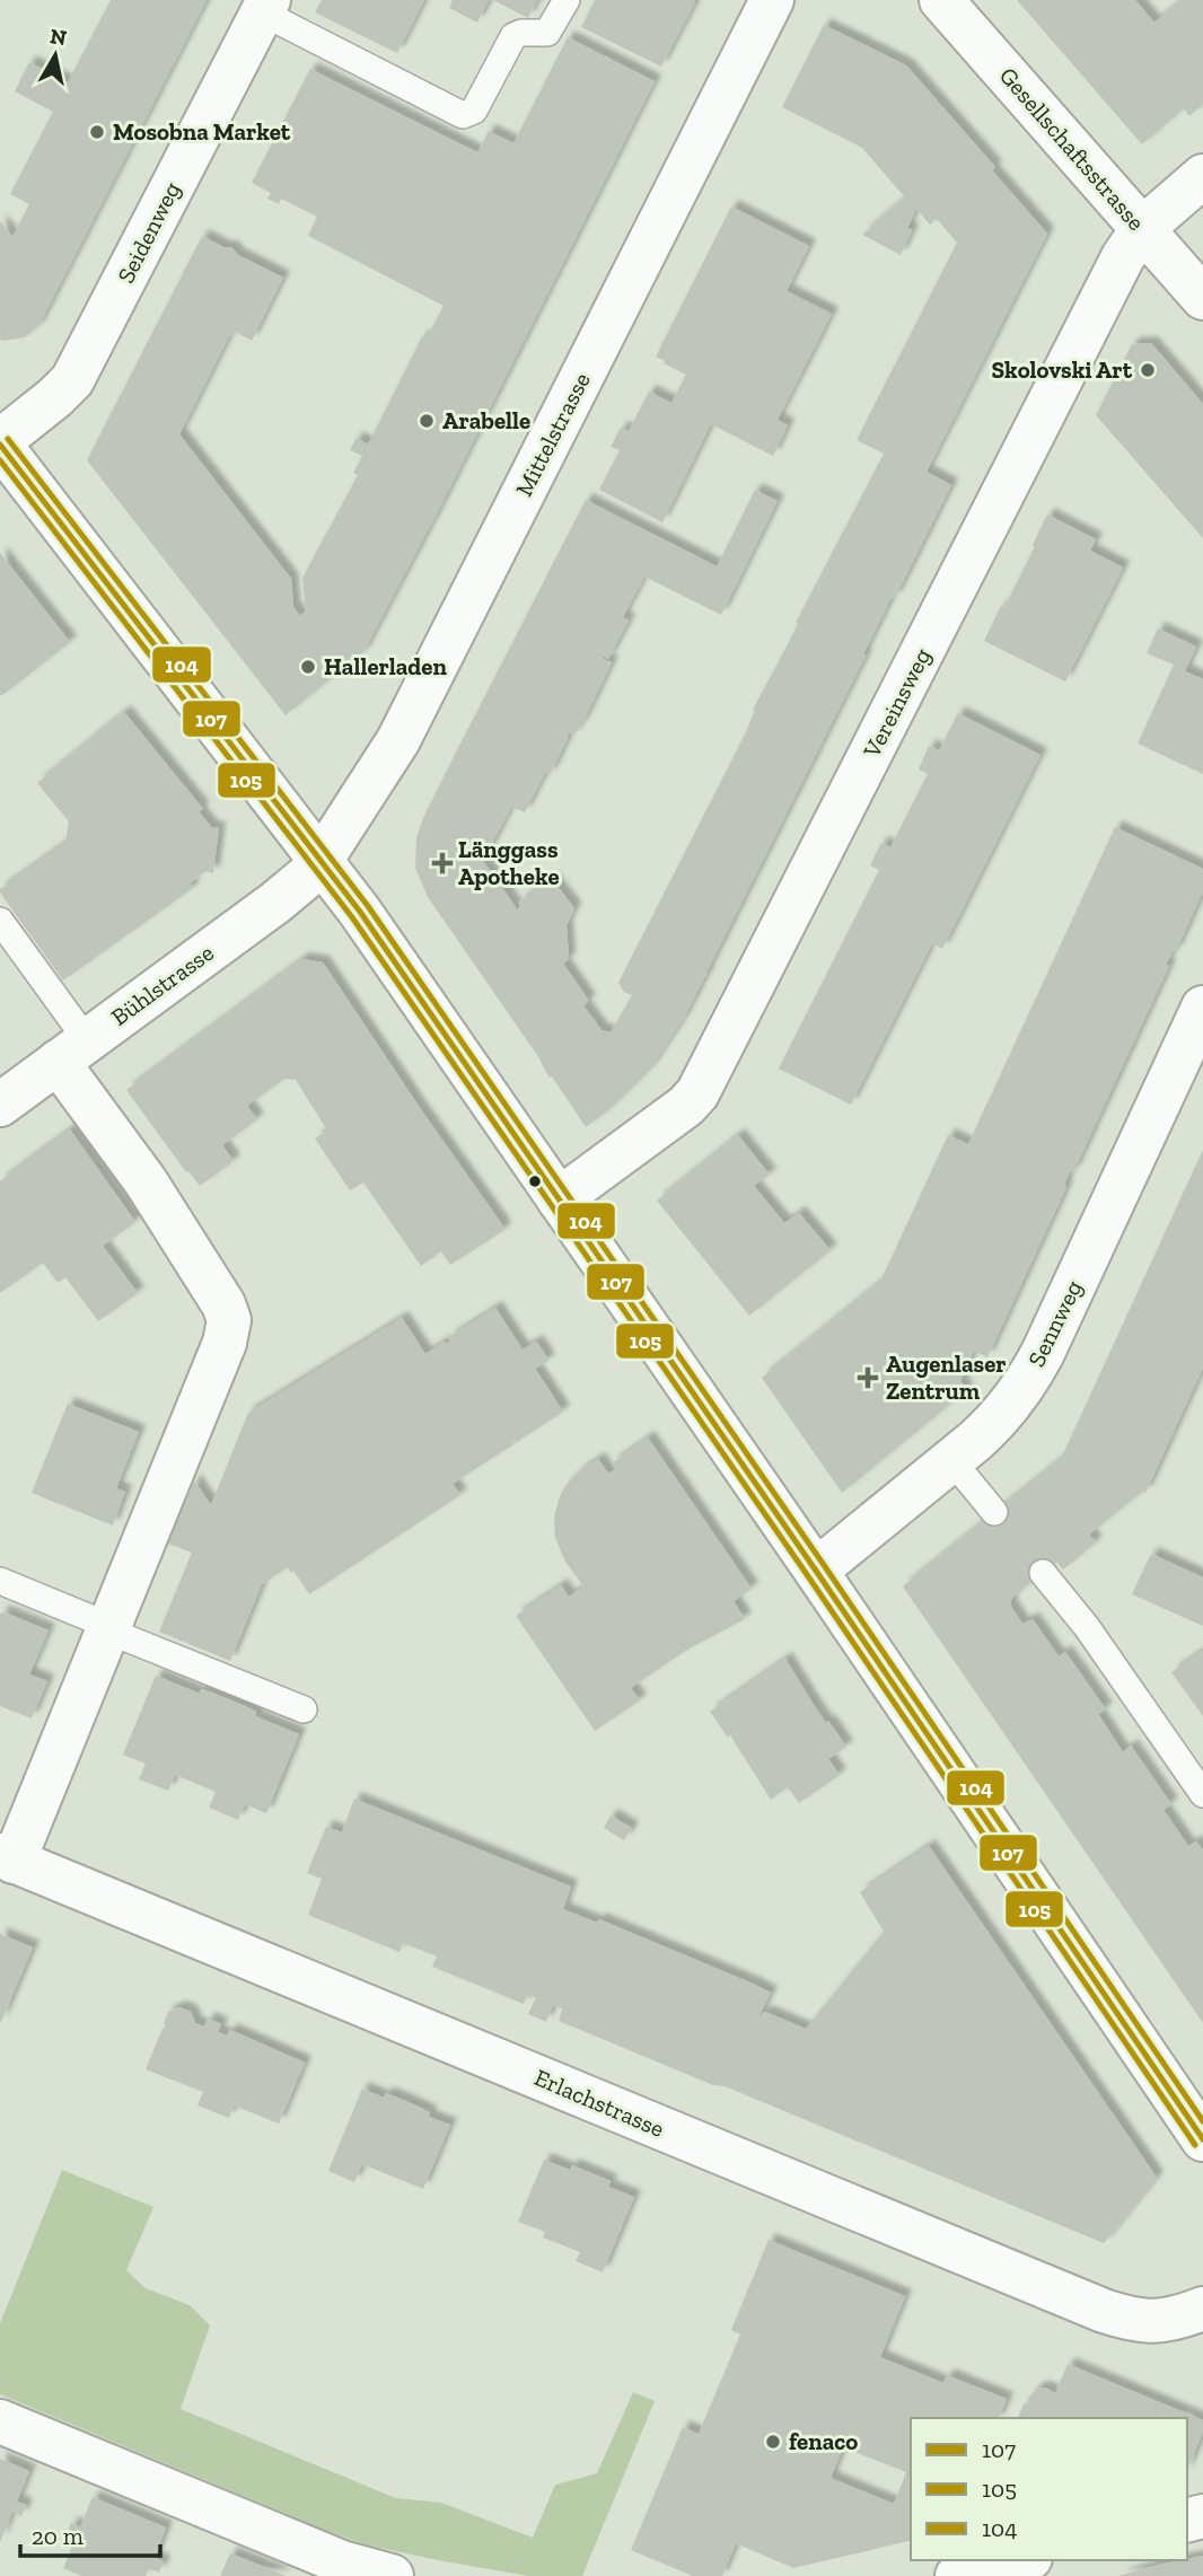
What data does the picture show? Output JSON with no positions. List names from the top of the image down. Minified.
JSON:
{"streets":{"street":["Gesellschaftsstrasse","Seidenweg","Mittelstrasse","Vereinsweg","Bühlstrasse","Sennweg","Erlachstrasse"]},"crossings":[["Gesellschaftsstrasse","Vereinsweg"],["Mittelstrasse","Bühlstrasse"]],"places":{"other":["Mosobna Market","Skolovski Art","Arabelle","Hallerladen","fenaco"],"health":["Länggass Apotheke","Augenlaser Zentrum"]},"lines":["transit line 104","transit line 107","transit line 105"],"legend":["107","105","104"],"scale_bar":"20 m","north":"top"}
